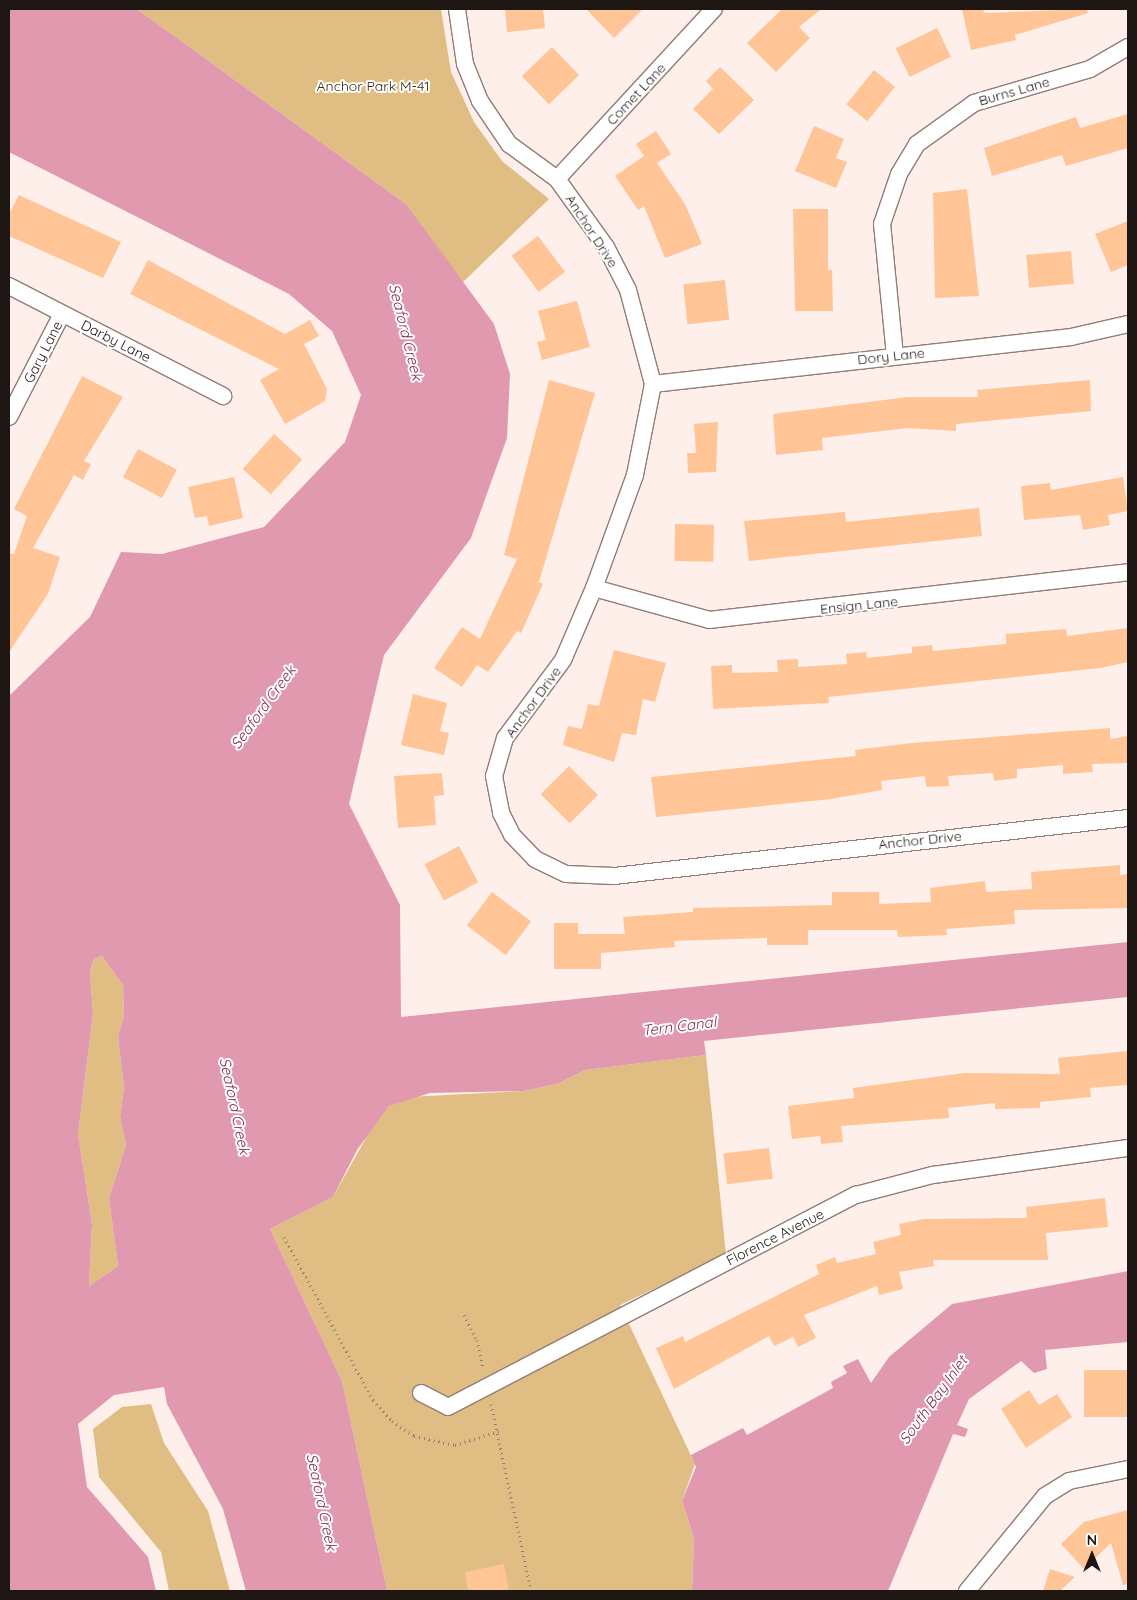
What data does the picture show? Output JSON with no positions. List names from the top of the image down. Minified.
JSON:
{"streets":{"street":["Burns Lane","Comet Lane","Anchor Drive","Darby Lane","Gary Lane","Dory Lane","Ensign Lane","Florence Avenue"]},"crossings":[["Burns Lane","Dory Lane"],["Comet Lane","Anchor Drive"],["Anchor Drive","Dory Lane"],["Anchor Drive","Ensign Lane"],["Darby Lane","Gary Lane"]],"water":["Seaford Creek","Tern Canal","South Bay Inlet"],"parks":["Anchor Park M-41"],"north":"top"}
